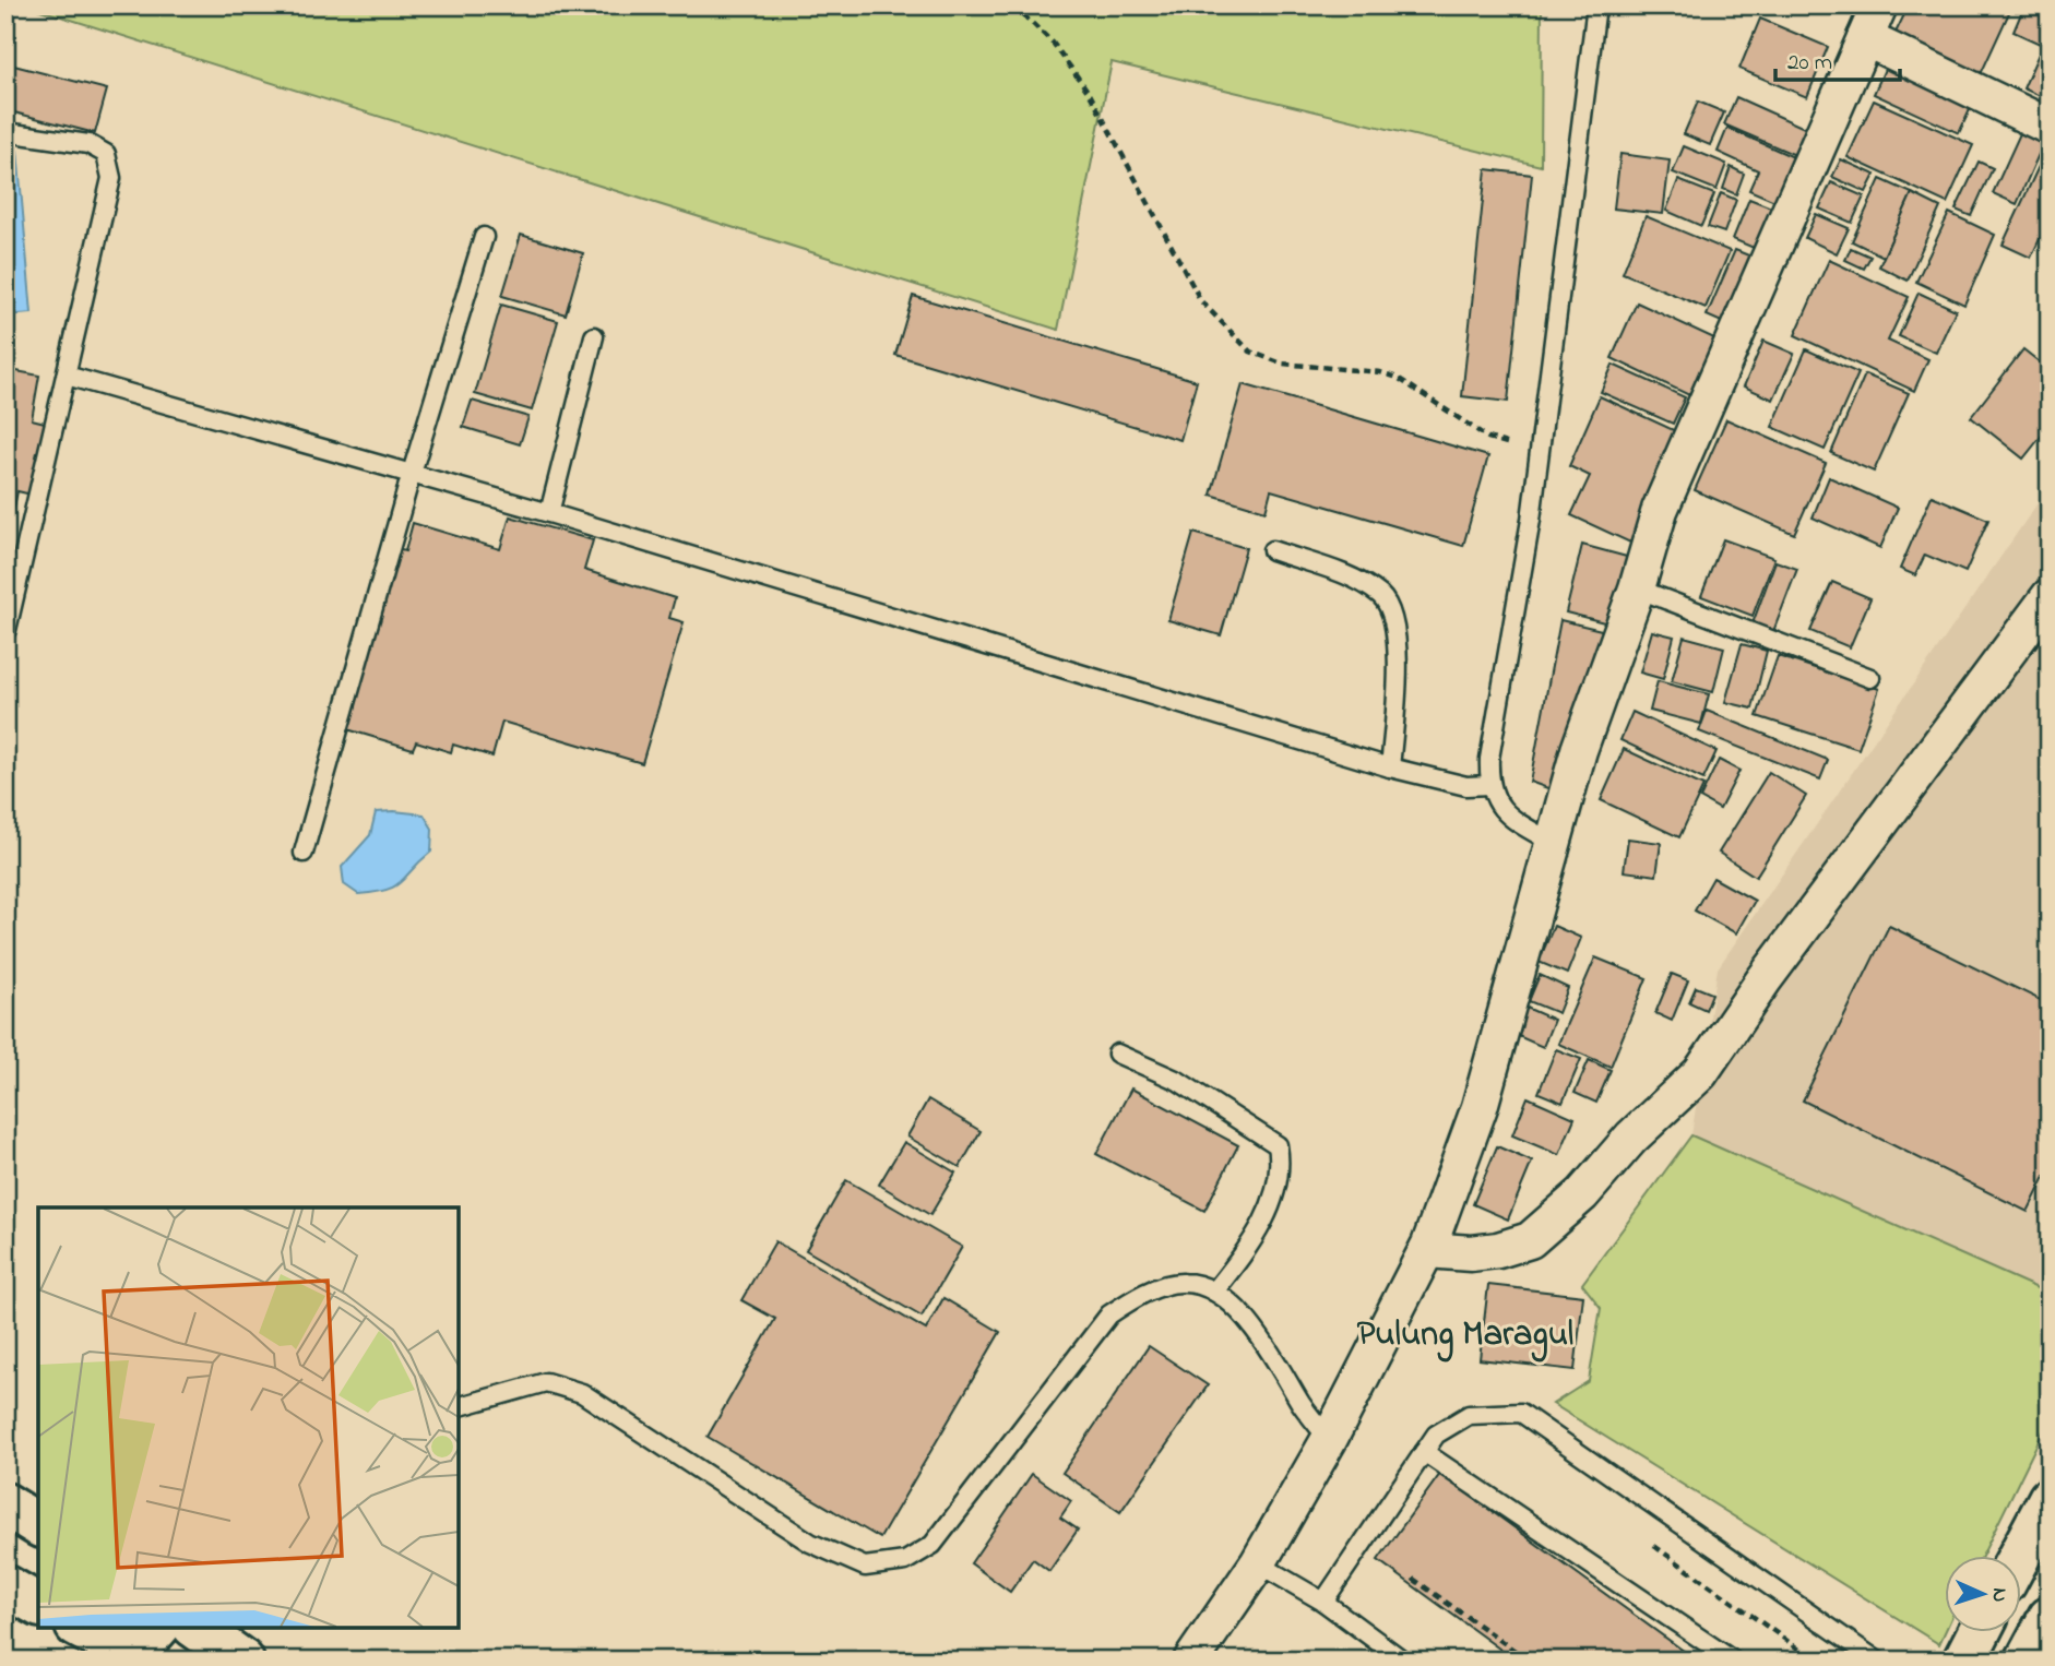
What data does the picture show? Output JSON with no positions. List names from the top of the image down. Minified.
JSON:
{"districts":["Pulung Maragul"],"scale_bar":"20 m","north":"right"}
